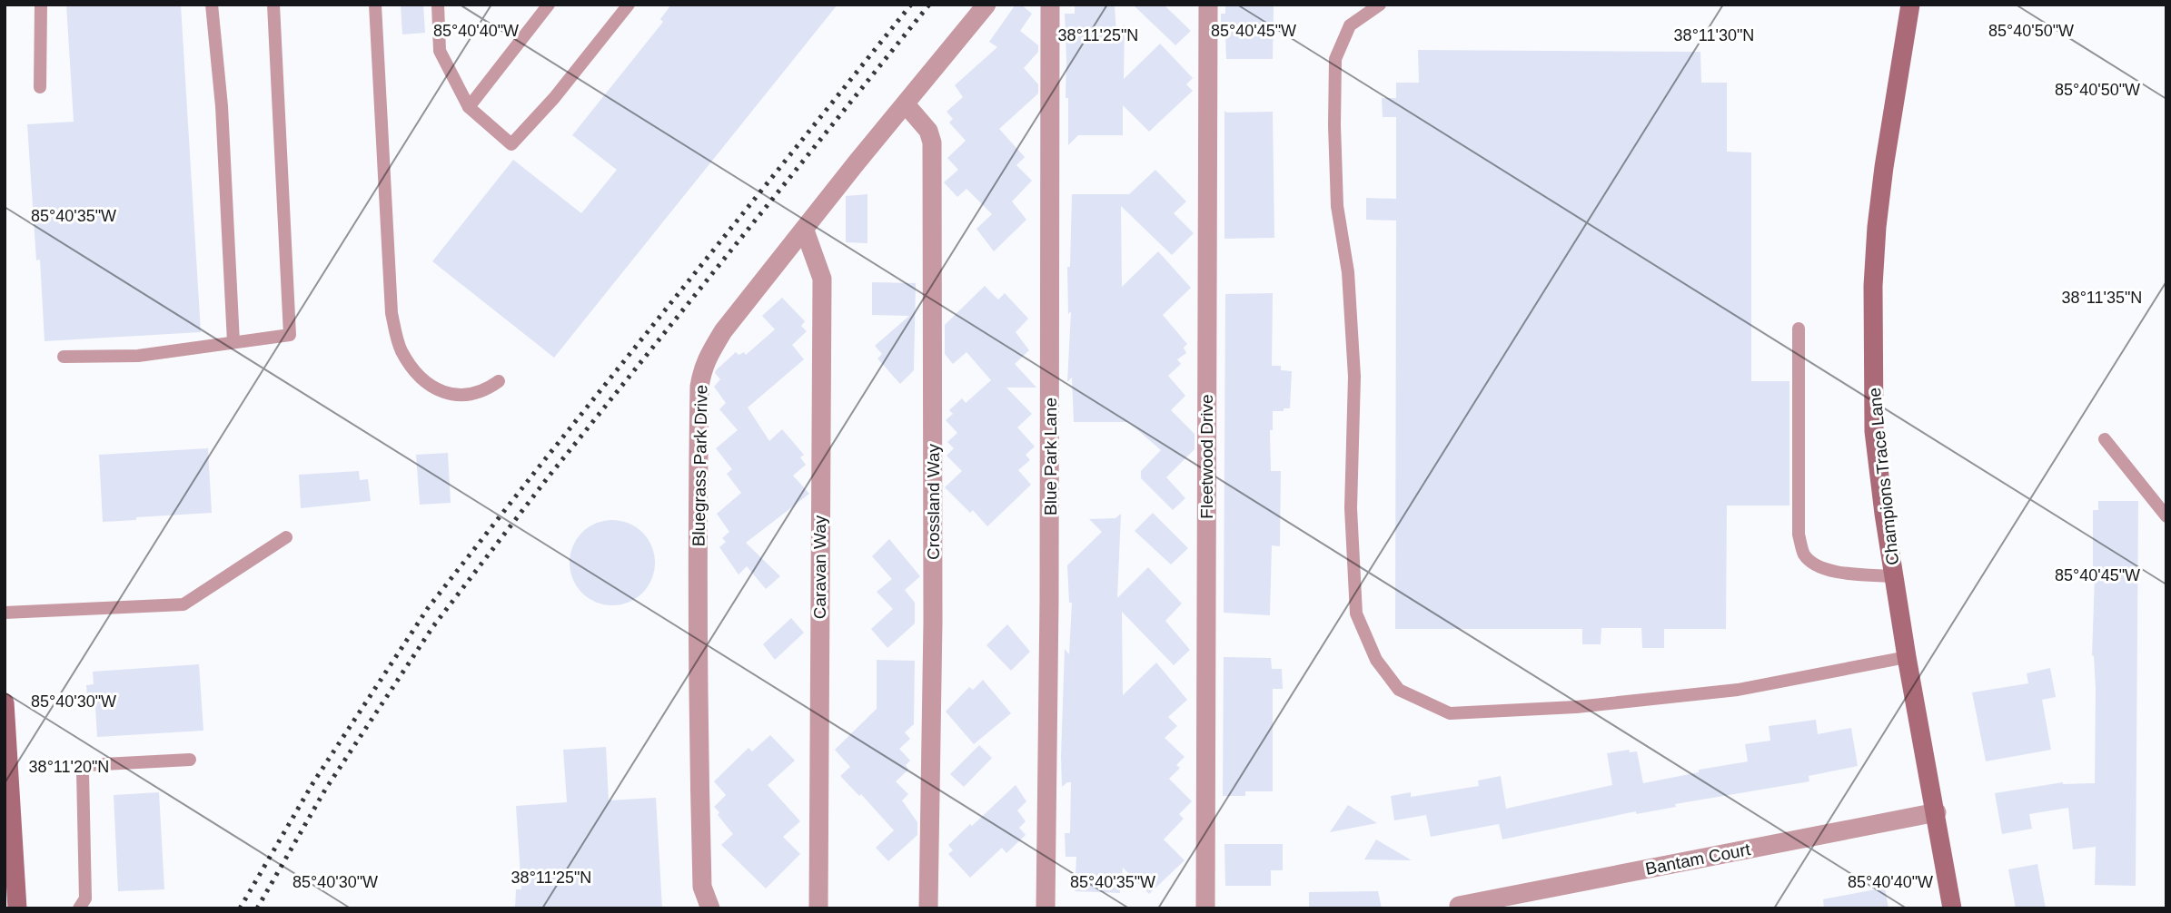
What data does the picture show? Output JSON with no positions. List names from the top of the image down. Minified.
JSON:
{"streets":{"street":["Blue Park Lane","Fleetwood Drive","Bluegrass Park Drive","Champions Trace Lane","Crossland Way","Caravan Way","Bantam Court"]},"crossings":[["Bluegrass Park Drive","Crossland Way"],["Bluegrass Park Drive","Caravan Way"],["Champions Trace Lane","Bantam Court"]],"coordinates":["85°40'50\"W","85°40'40\"W","85°40'45\"W","38°11'25\"N","38°11'30\"N","85°40'35\"W","38°11'35\"N","85°40'30\"W","38°11'20\"N"]}
